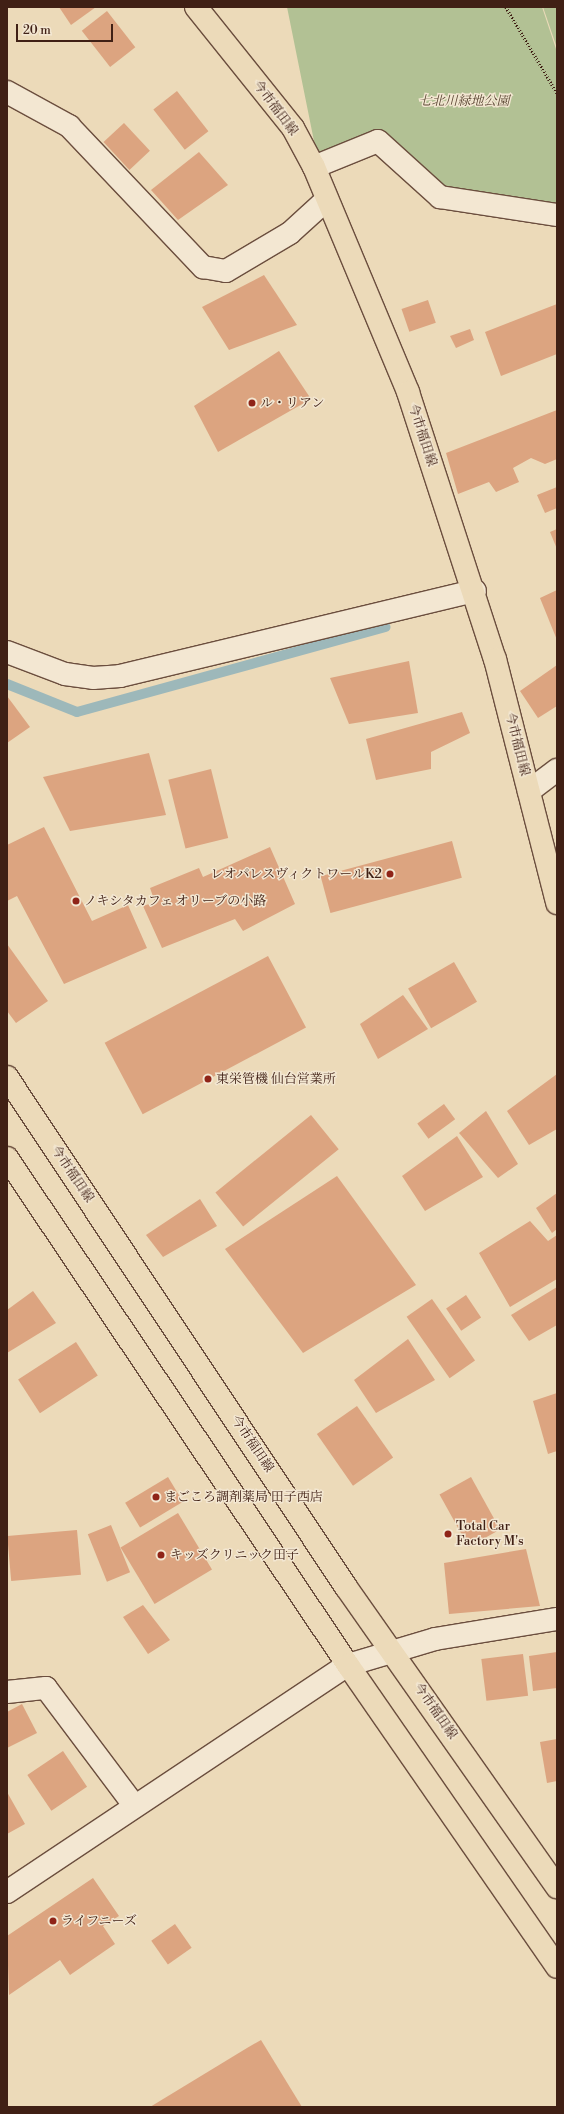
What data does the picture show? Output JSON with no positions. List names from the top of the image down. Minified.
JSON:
{"streets":{"main road":["今市福田線"]},"parks":["七北川緑地公園"],"places":["ル・リアン","レオパレスヴィクトワールK2","ノキシタカフェ オリーブの小路","東栄管機 仙台営業所","まごころ調剤薬局 田子西店","Total Car Factory M's","キッズクリニック田子","ライフニーズ"],"scale_bar":"20 m"}
